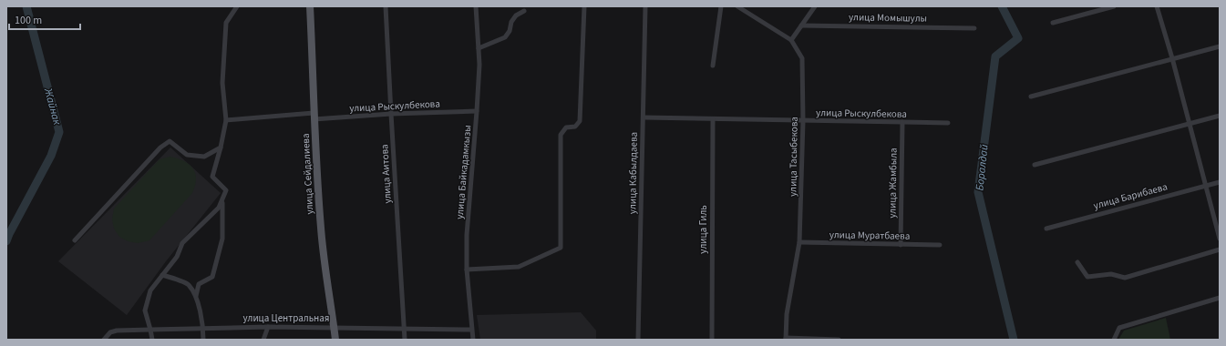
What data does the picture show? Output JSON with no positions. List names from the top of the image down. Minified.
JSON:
{"streets":{"main road":["улица Сейдалиева"],"street":["улица Момышулы","улица Рыскулбекова","улица Тасыбекова","улица Байкадамкызы","улица Кабылдаева","улица Аитова","улица Жамбыла","улица Барибаева","улица Гиль","улица Муратбаева","улица Центральная"]},"crossings":[["улица Рыскулбекова","улица Тасыбекова"],["улица Рыскулбекова","улица Байкадамкызы"],["улица Рыскулбекова","улица Кабылдаева"],["улица Рыскулбекова","улица Сейдалиева"],["улица Рыскулбекова","улица Аитова"],["улица Рыскулбекова","улица Жамбыла"],["улица Рыскулбекова","улица Гиль"],["улица Тасыбекова","улица Муратбаева"],["улица Байкадамкызы","улица Центральная"],["улица Сейдалиева","улица Центральная"],["улица Аитова","улица Центральная"],["улица Жамбыла","улица Муратбаева"]],"water":["Жайнак","Боралдай"],"scale_bar":"100 m"}
